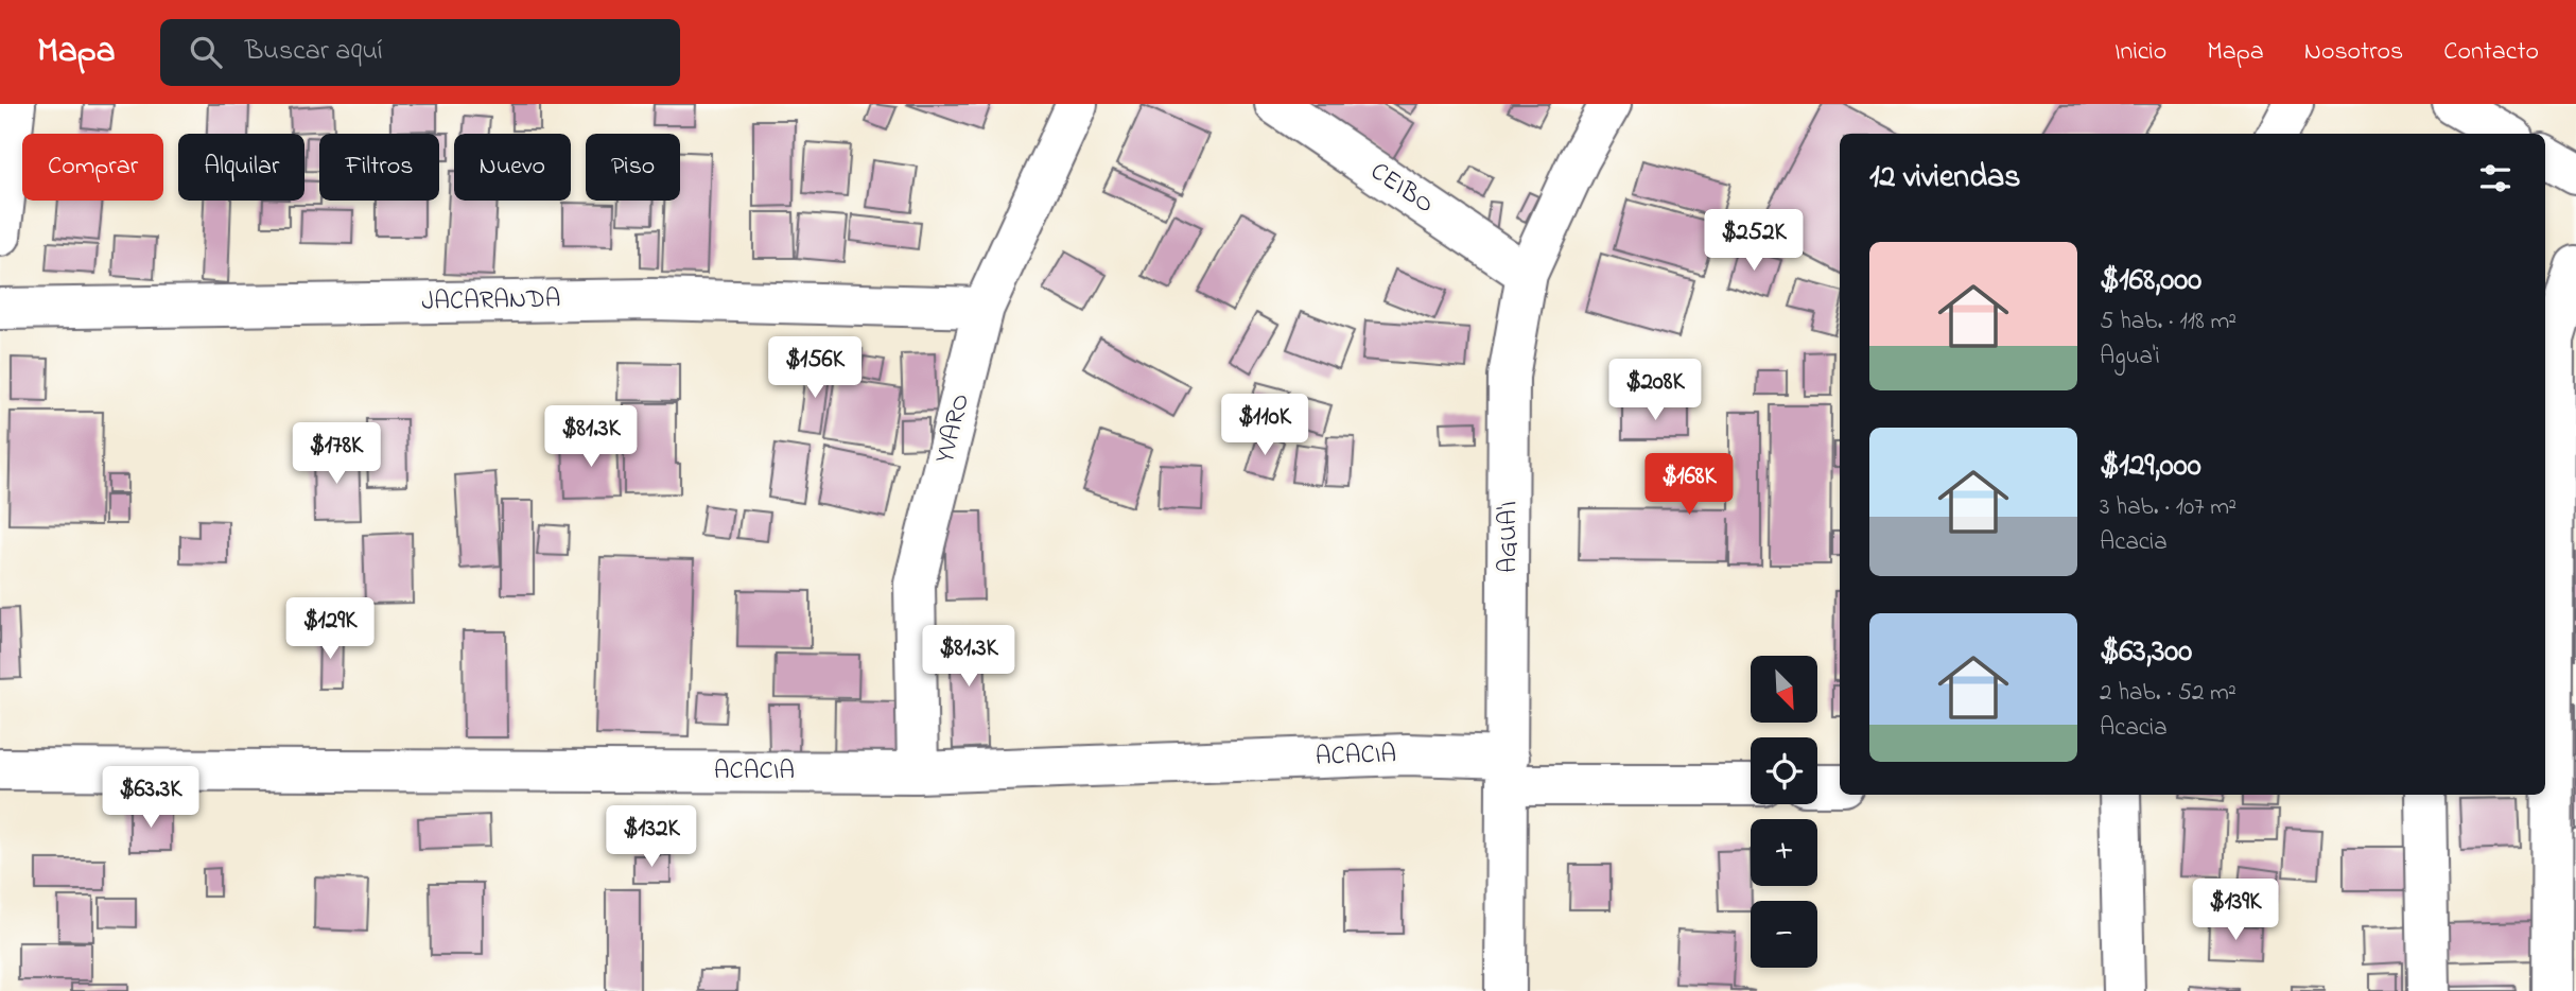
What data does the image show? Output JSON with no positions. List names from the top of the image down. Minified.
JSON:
{"streets":{"street":["CEIBO","JACARANDA","YVARO","AGUA'I","ACACIA"]},"crossings":[["CEIBO","AGUA'I"],["JACARANDA","YVARO"],["YVARO","ACACIA"],["AGUA'I","ACACIA"]],"north":"bottom right","page":{"header":"Mapa","search":"Buscar aquí","nav":["Inicio","Mapa","Nosotros","Contacto"],"chip":["Comprar","Alquilar","Filtros","Nuevo","Piso"],"heading":"12 viviendas","price":["$252K","$156K","$208K","$110K","$81.3K","$178K","$168K","$129K","$81.3K","$63.3K","$132K","$139K"],"list":[{"name":"$168,000","note":"5 hab. · 118 m² · Agua'i"},{"name":"$129,000","note":"3 hab. · 107 m² · Acacia"},{"name":"$63,300","note":"2 hab. · 52 m² · Acacia"}],"map_buttons":["+","−"]}}
